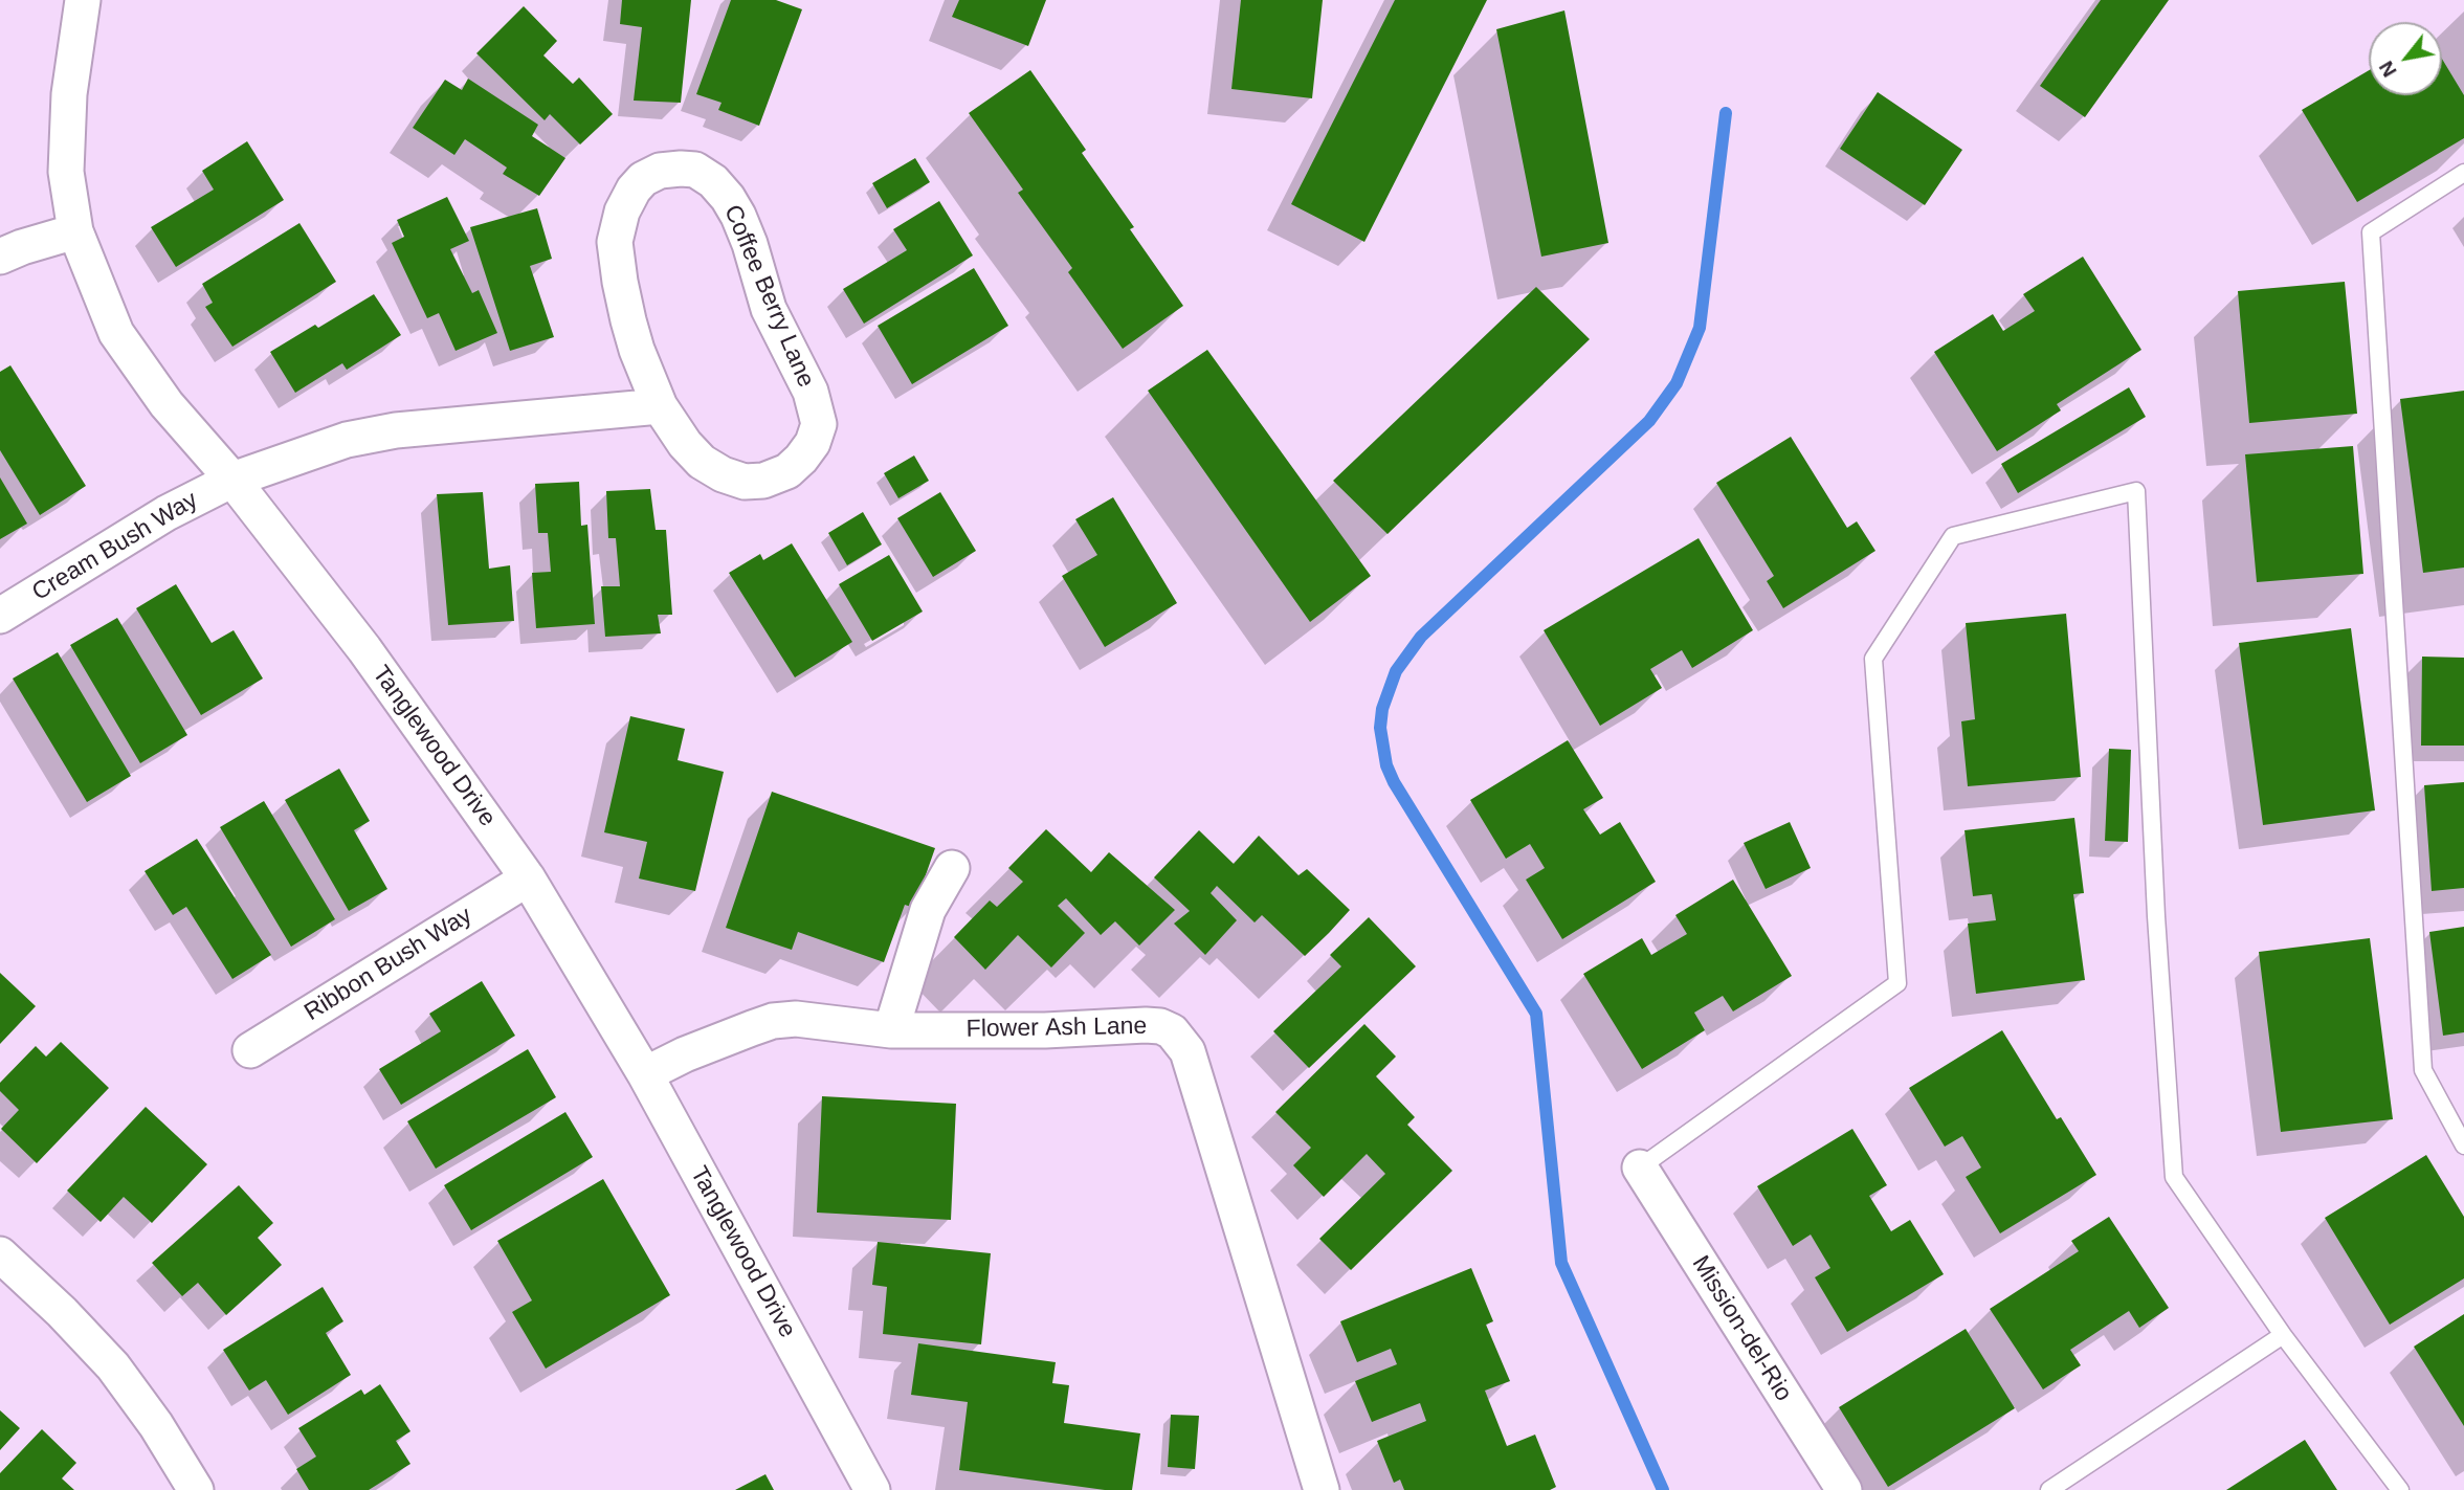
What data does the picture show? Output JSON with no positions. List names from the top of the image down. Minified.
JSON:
{"streets":{"street":["Coffee Berry Lane","Cream Bush Way","Tanglewood Drive","Ribbon Bush Way","Flower Ash Lane","Mission-del-Rio"]},"crossings":[["Cream Bush Way","Tanglewood Drive"],["Tanglewood Drive","Ribbon Bush Way"],["Tanglewood Drive","Flower Ash Lane"]],"north":"bottom left"}
